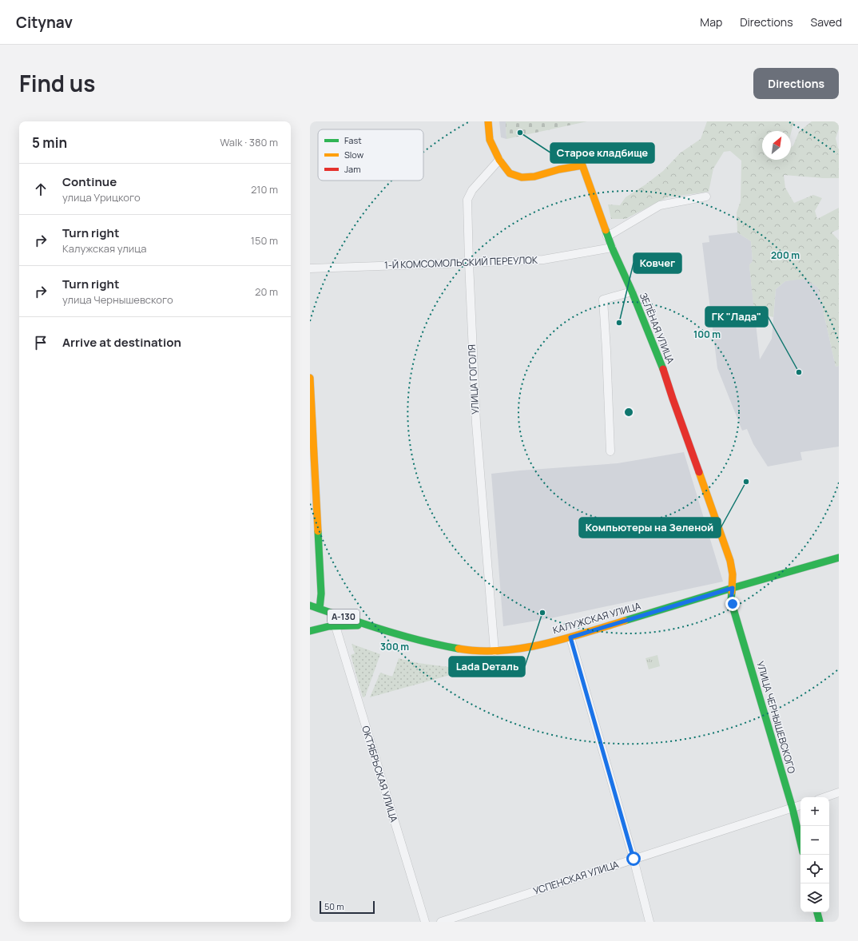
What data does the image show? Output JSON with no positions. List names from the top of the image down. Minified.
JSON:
{"streets":{"street":["1-Й КОМСОМОЛЬСКИЙ ПЕРЕУЛОК","ЗЕЛЁНАЯ УЛИЦА","УЛИЦА ГОГОЛЯ","А-130","КАЛУЖСКАЯ УЛИЦА","УЛИЦА ЧЕРНЫШЕВСКОГО","ОКТЯБРЬСКАЯ УЛИЦА","УСПЕНСКАЯ УЛИЦА"]},"crossings":[["1-Й КОМСОМОЛЬСКИЙ ПЕРЕУЛОК","ЗЕЛЁНАЯ УЛИЦА"],["1-Й КОМСОМОЛЬСКИЙ ПЕРЕУЛОК","УЛИЦА ГОГОЛЯ"],["ЗЕЛЁНАЯ УЛИЦА","УЛИЦА ГОГОЛЯ"],["ЗЕЛЁНАЯ УЛИЦА","КАЛУЖСКАЯ УЛИЦА"],["ЗЕЛЁНАЯ УЛИЦА","УЛИЦА ЧЕРНЫШЕВСКОГО"],["УЛИЦА ГОГОЛЯ","КАЛУЖСКАЯ УЛИЦА"],["А-130","КАЛУЖСКАЯ УЛИЦА"],["КАЛУЖСКАЯ УЛИЦА","УЛИЦА ЧЕРНЫШЕВСКОГО"],["УЛИЦА ЧЕРНЫШЕВСКОГО","УСПЕНСКАЯ УЛИЦА"]],"places":["Старое кладбище","Ковчег","ГК \"Лада\"","Компьютеры на Зеленой","Lada Dеталь"],"legend":["Fast","Slow","Jam"],"scale_bar":"50 m","north":"top right","page":{"header":"Citynav","nav":["Map","Directions","Saved"],"title":"Find us","buttons":"Directions","heading":["5 min","Walk · 380 m"],"list":[["Continue","улица Урицкого","210 m"],["Turn right","Калужская улица","150 m"],["Turn right","улица Чернышевского","20 m"],"Arrive at destination"],"map_buttons":["+","−"],"scale":"50 m"},"rings":["200 m","100 m","300 m"]}
